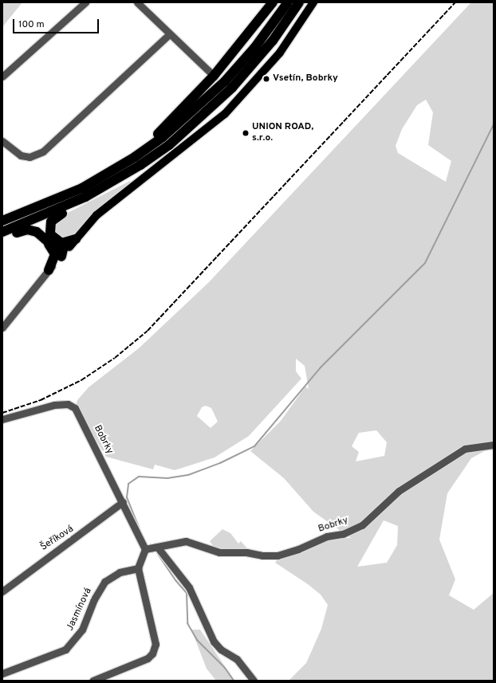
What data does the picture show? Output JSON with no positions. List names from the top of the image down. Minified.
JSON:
{"streets":{"street":["Bobrky","Šeříková","Jasmínová"]},"crossings":[["Bobrky","Šeříková"]],"places":["Vsetín, Bobrky","UNION ROAD, s.r.o."],"scale_bar":"100 m"}
